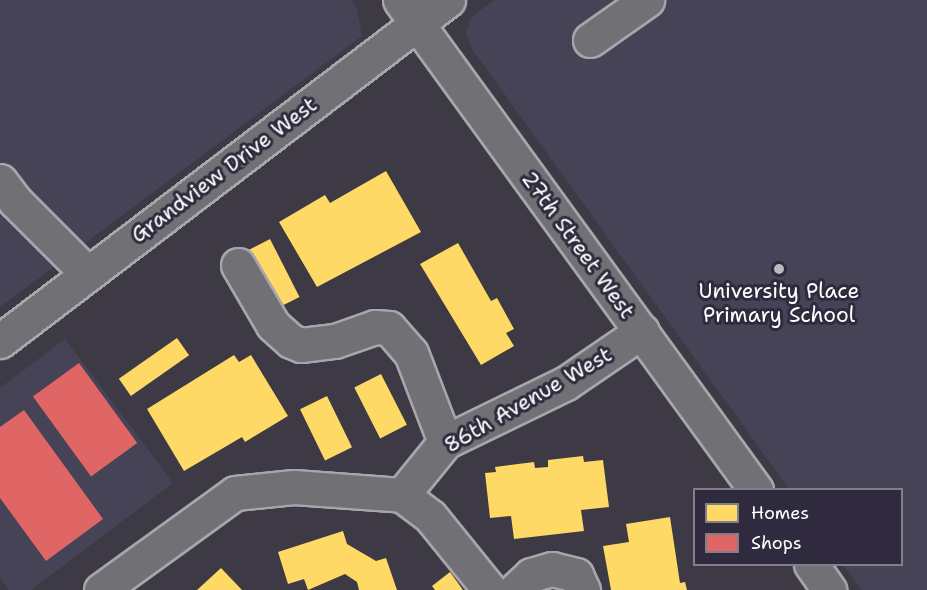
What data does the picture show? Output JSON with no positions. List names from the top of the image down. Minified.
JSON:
{"streets":{"street":["Grandview Drive West","27th Street West","86th Avenue West"]},"crossings":[["Grandview Drive West","27th Street West"],["27th Street West","86th Avenue West"]],"places":["University Place Primary School"],"legend":["Homes","Shops"]}
